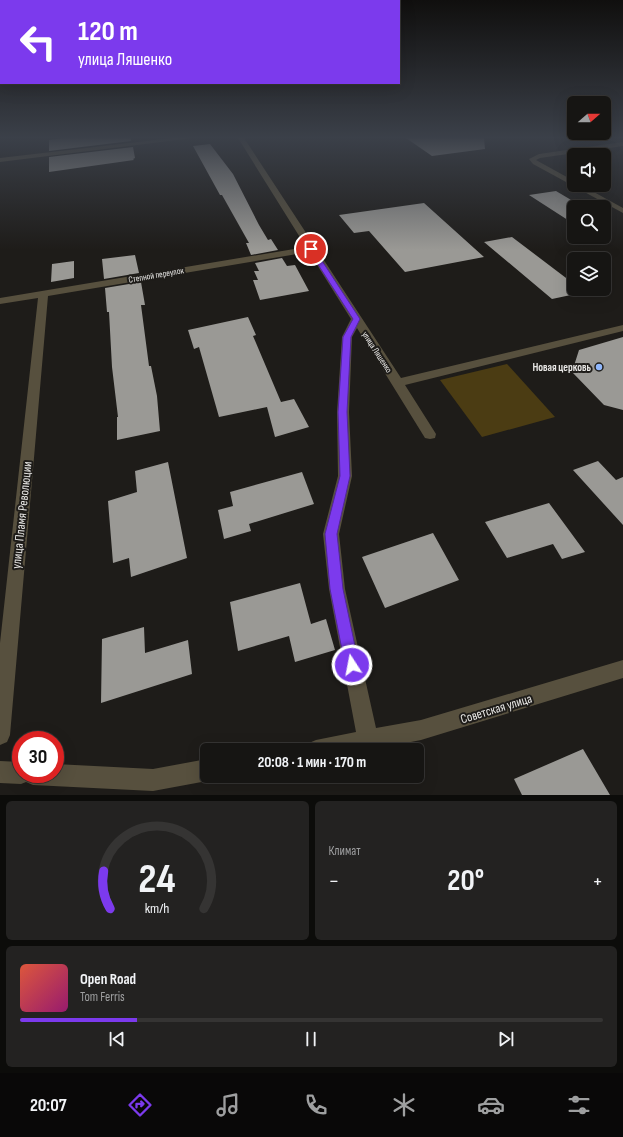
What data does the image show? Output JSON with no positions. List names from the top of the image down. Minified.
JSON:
{"streets":{"street":["Степной переулок","улица Ляшенко","улица Пламя Революции","Советская улица"]},"crossings":[["Степной переулок","улица Ляшенко"],["Степной переулок","улица Пламя Революции"]],"places":["Новая церковь"],"north":"right","page":{"turn":["120 m","улица Ляшенко"],"limit":"30","trip":"20:08 · 1 мин · 170 m","tile":"Климат","heat":["−","20°","+"],"song":["Open Road","Tom Ferris"],"tabs":"20:07","gauge":["24","km/h"]}}
